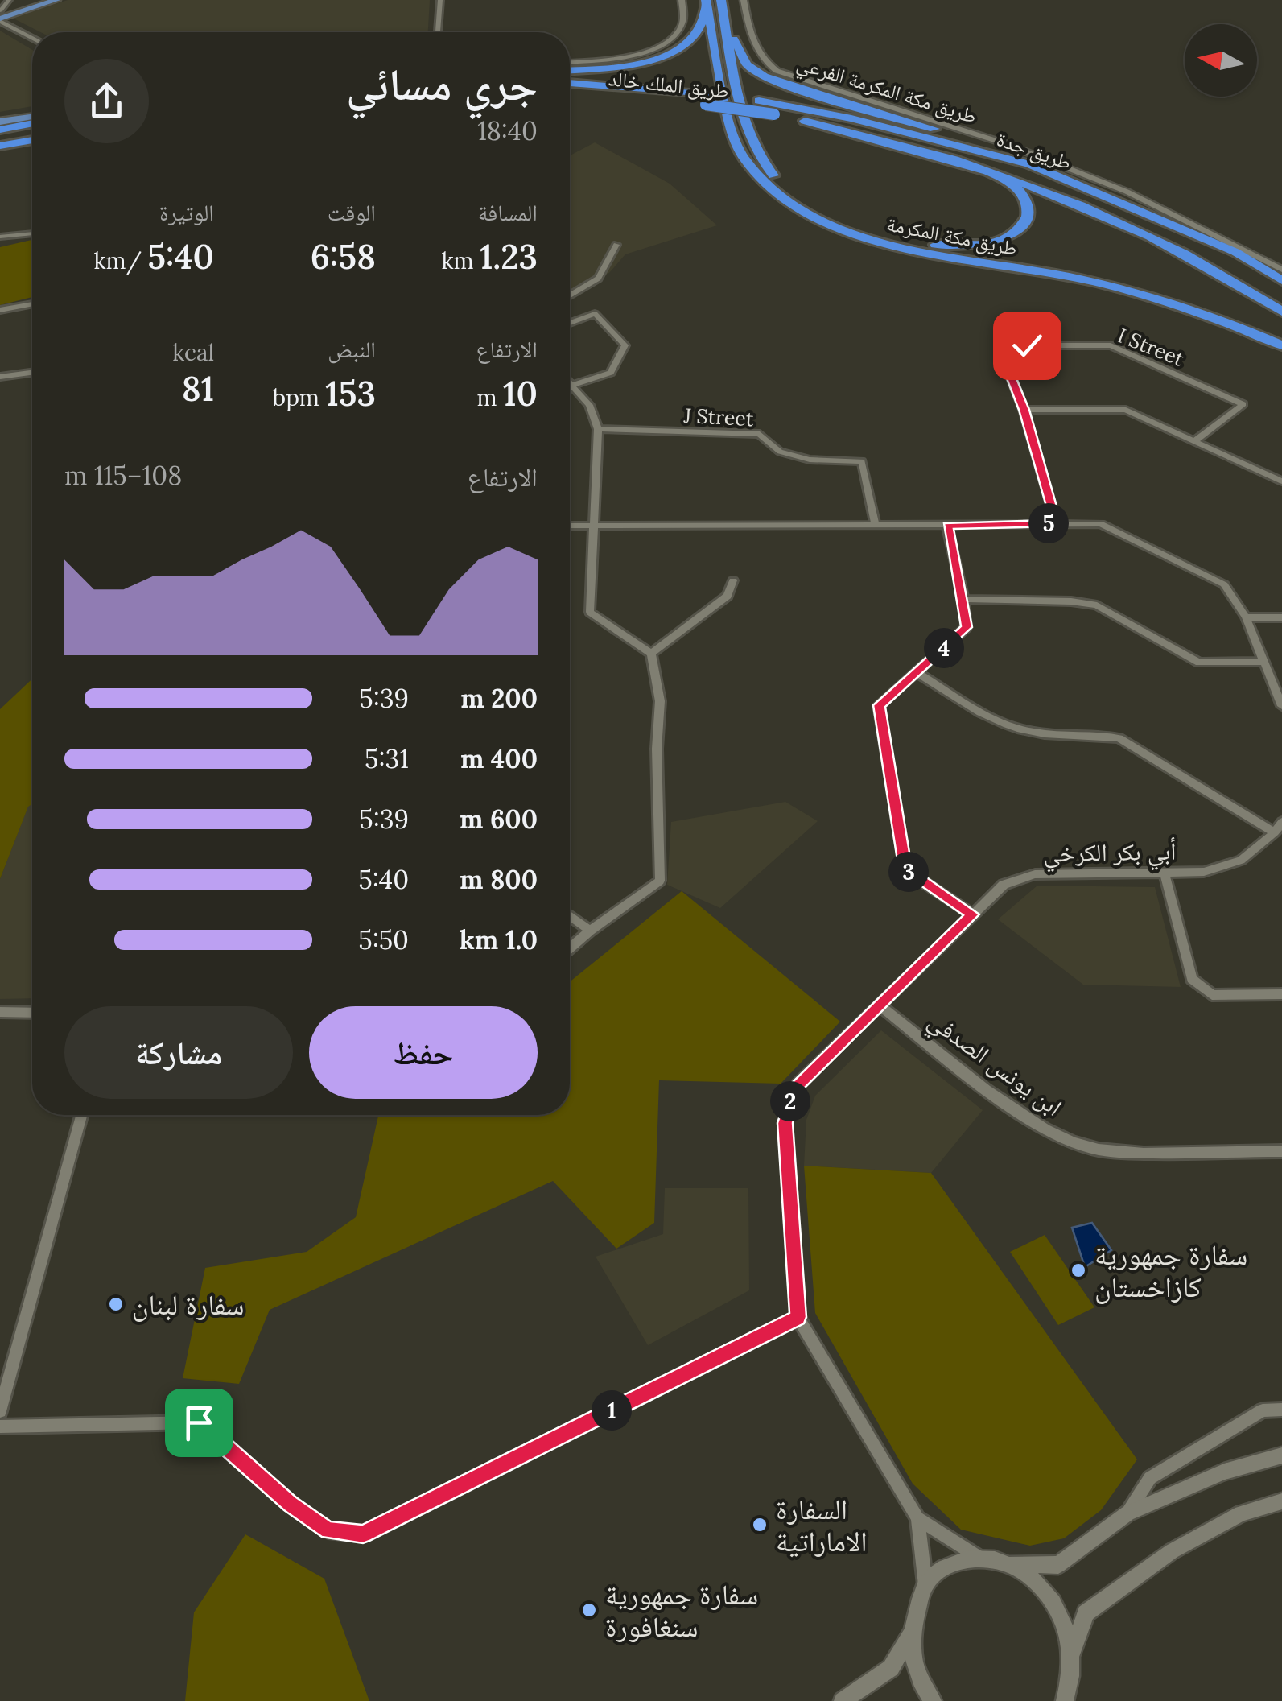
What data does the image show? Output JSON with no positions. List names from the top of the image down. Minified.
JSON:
{"streets":{"highway":["طريق الملك خالد","طريق جدة","طريق مكة المكرمة"],"street":["طريق مكة المكرمة الفرعي","I Street","J Street","أبي بكر الكرخي","ابن يونس الصدفي"]},"crossings":[["طريق الملك خالد","طريق جدة"],["طريق جدة","طريق مكة المكرمة"],["أبي بكر الكرخي","ابن يونس الصدفي"]],"places":["سفارة جمهورية كازاخستان","سفارة لبنان","السفارة الاماراتية","سفارة جمهورية سنغافورة"],"north":"left","page":{"heading":["جري مسائي","18:40"],"stats":[["المسافة","1.23 km"],["الوقت","6:58"],["الوتيرة","5:40 /km"],["الارتفاع","10 m"],["النبض","153 bpm"],["kcal","81"]],"chart":["الارتفاع","108–115 m"],"pins":["5","4","3","2","1"],"list":[{"name":"200 m","note":"5:39"},{"name":"400 m","note":"5:31"},{"name":"600 m","note":"5:39"},{"name":"800 m","note":"5:40"},{"name":"1.0 km","note":"5:50"}],"buttons":["حفظ","مشاركة"]}}
